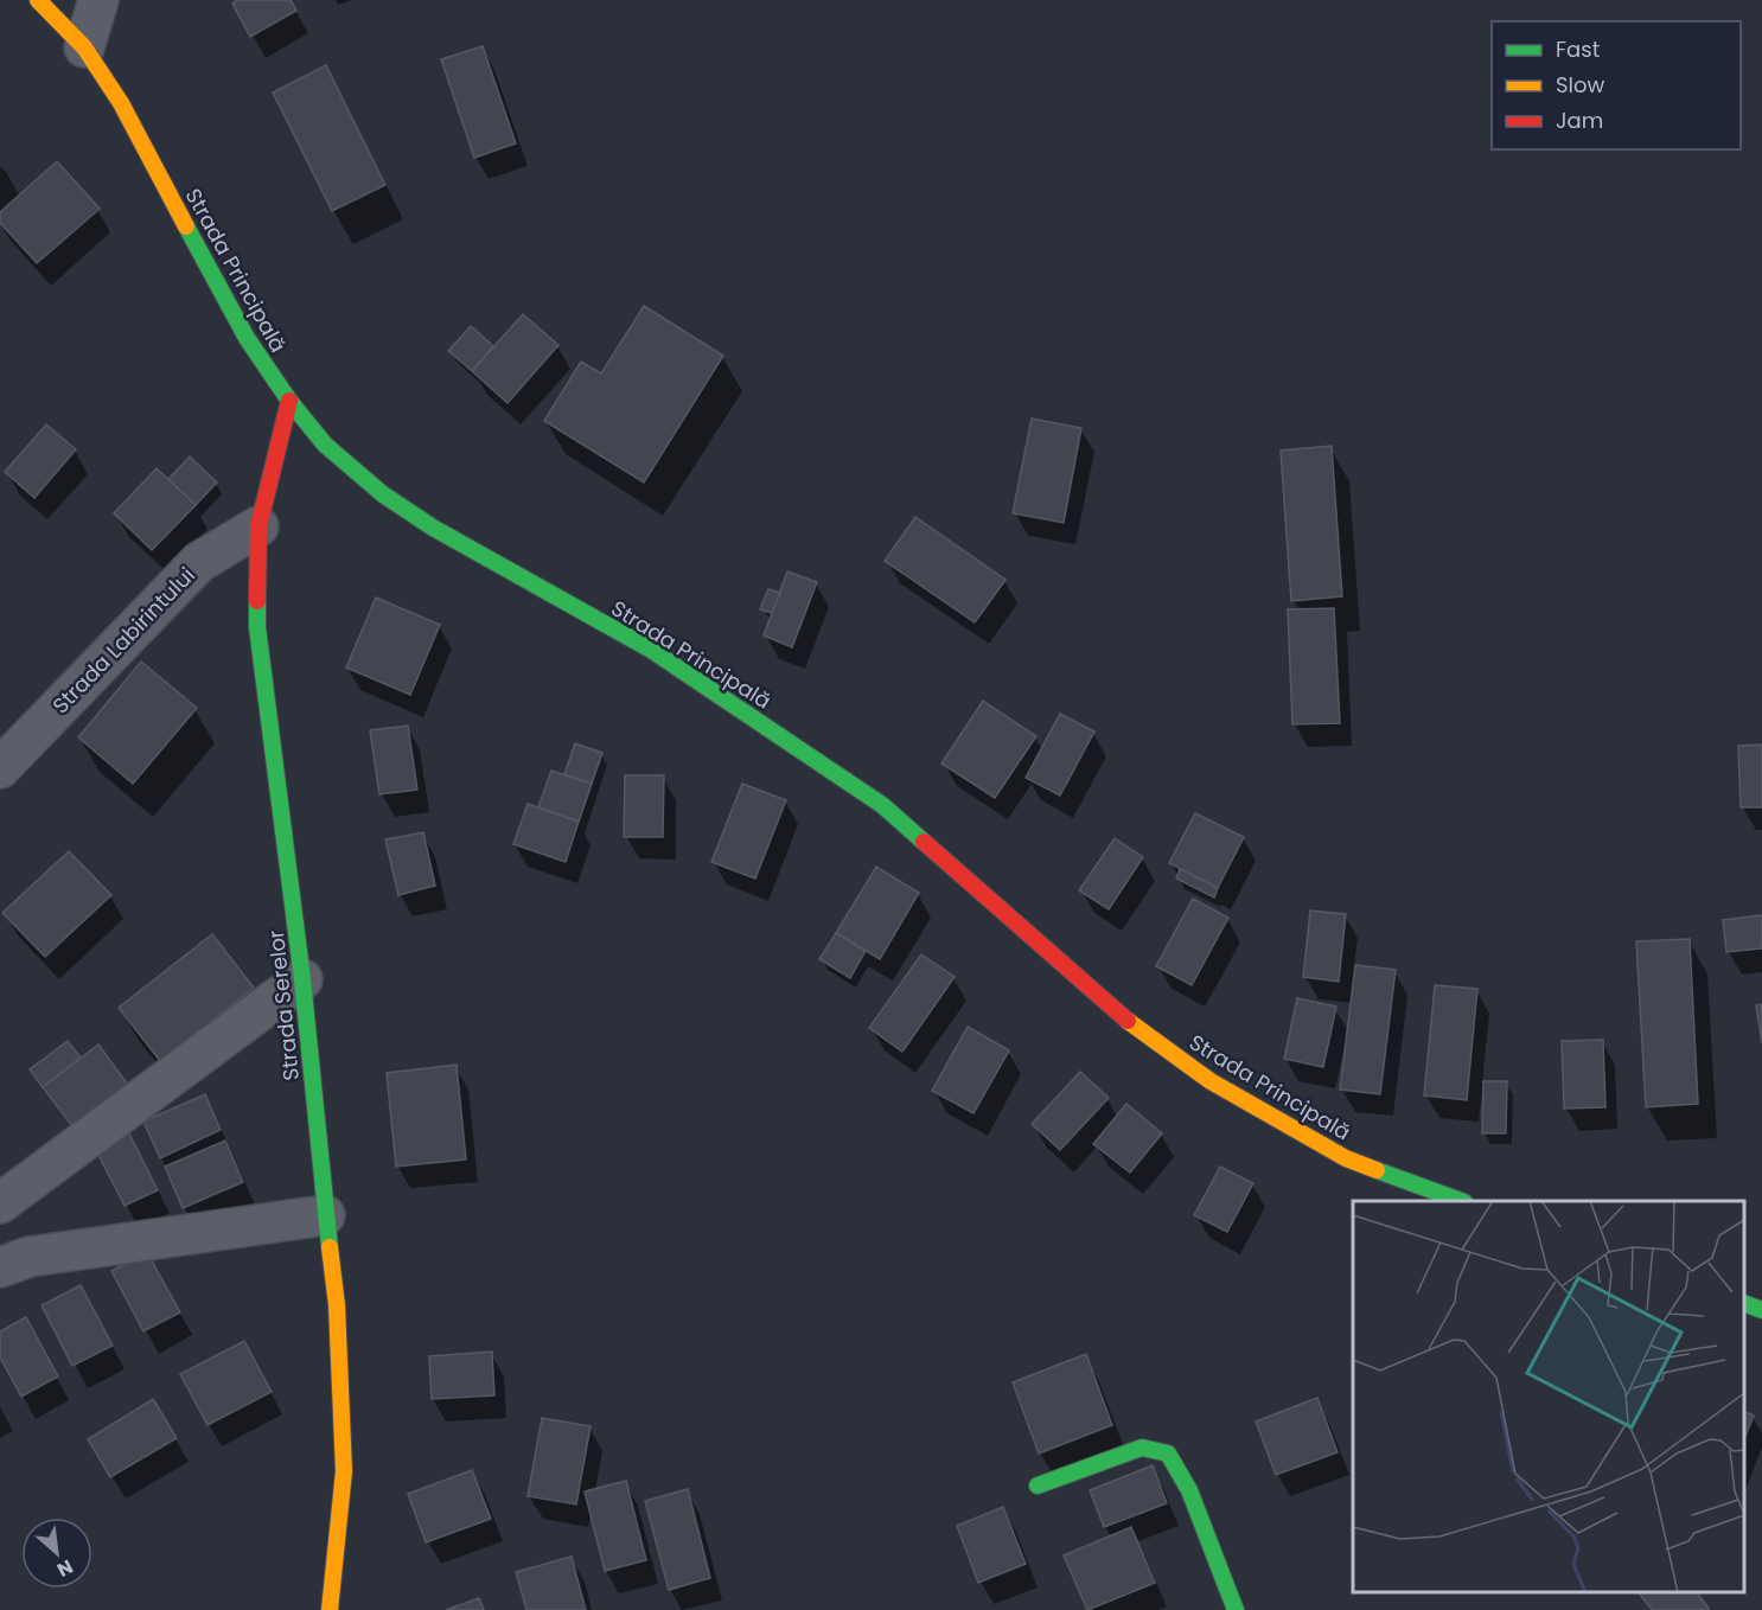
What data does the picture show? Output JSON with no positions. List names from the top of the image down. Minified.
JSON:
{"streets":{"main road":["Strada Principală","Strada Serelor"],"street":["Strada Labirintului"]},"crossings":[["Strada Principală","Strada Serelor"],["Strada Labirintului","Strada Serelor"]],"legend":["Fast","Slow","Jam"],"north":"bottom right"}
